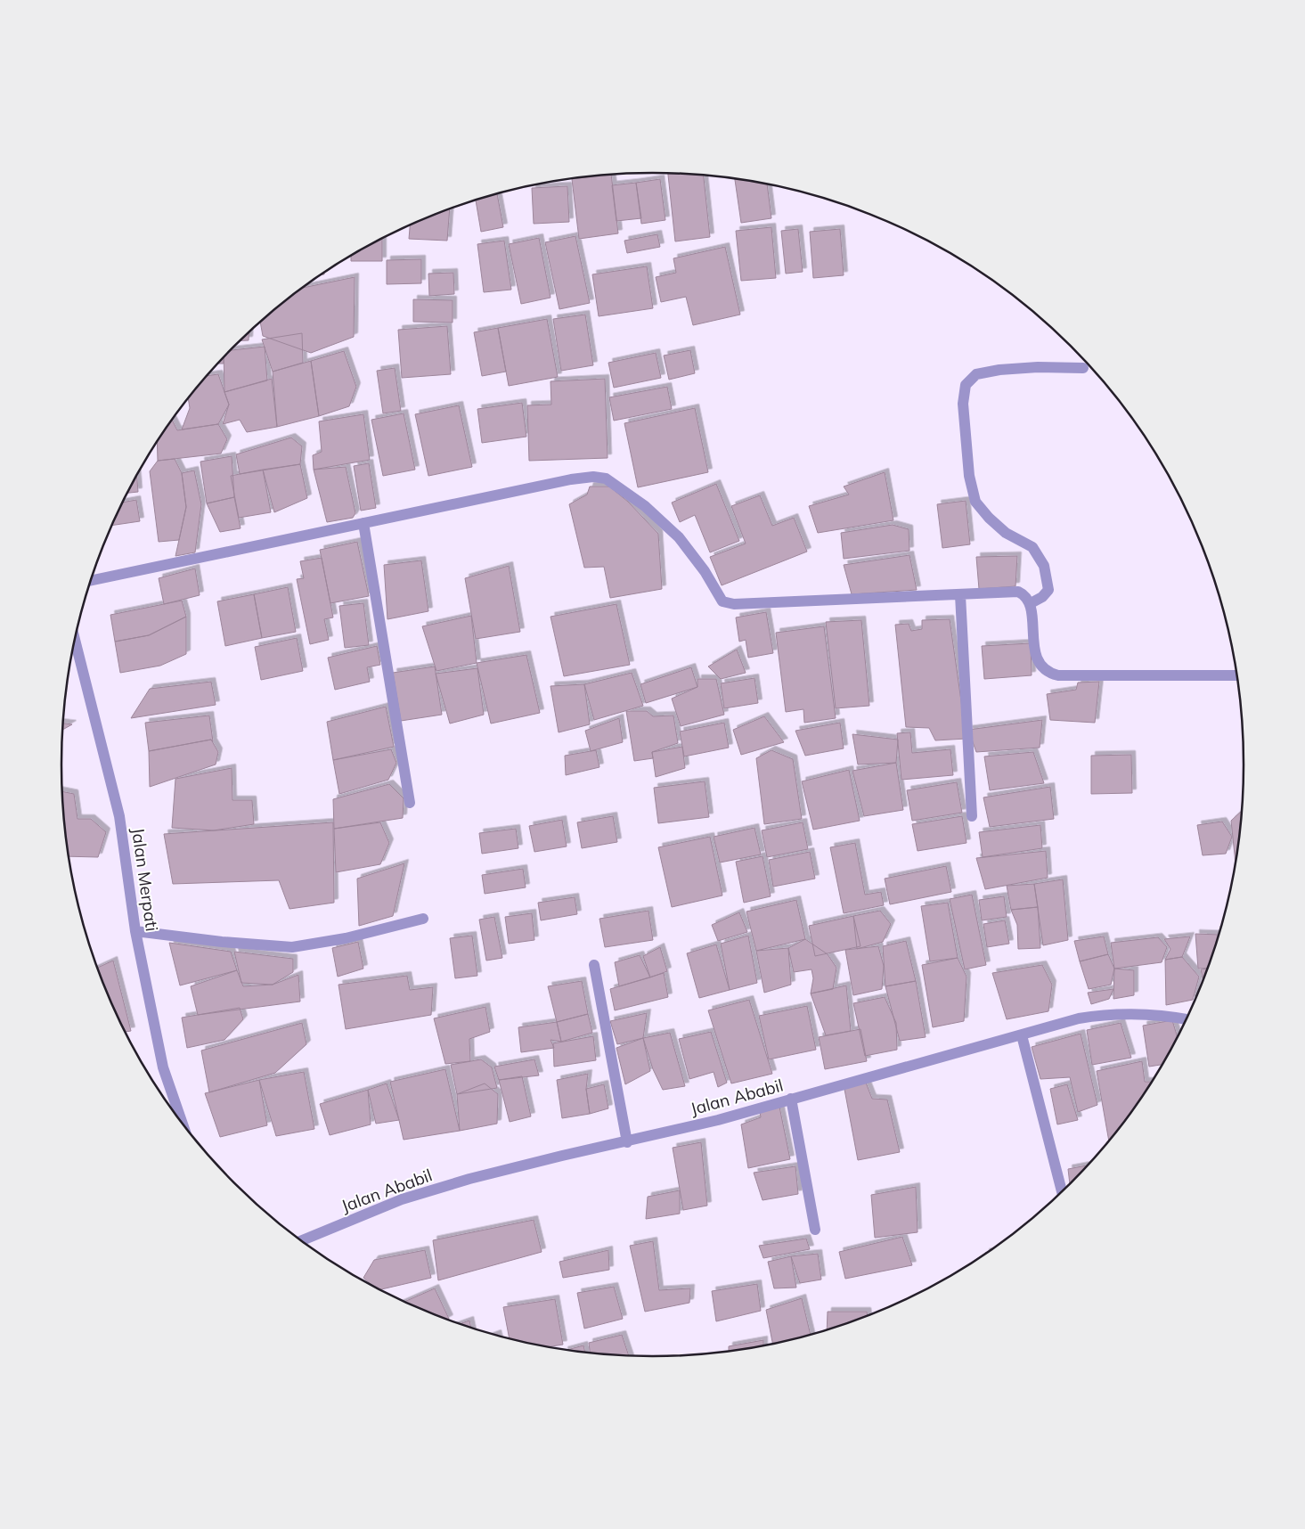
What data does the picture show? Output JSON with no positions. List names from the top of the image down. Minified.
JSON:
{"streets":{"street":["Jalan Merpati","Jalan Ababil"]}}
